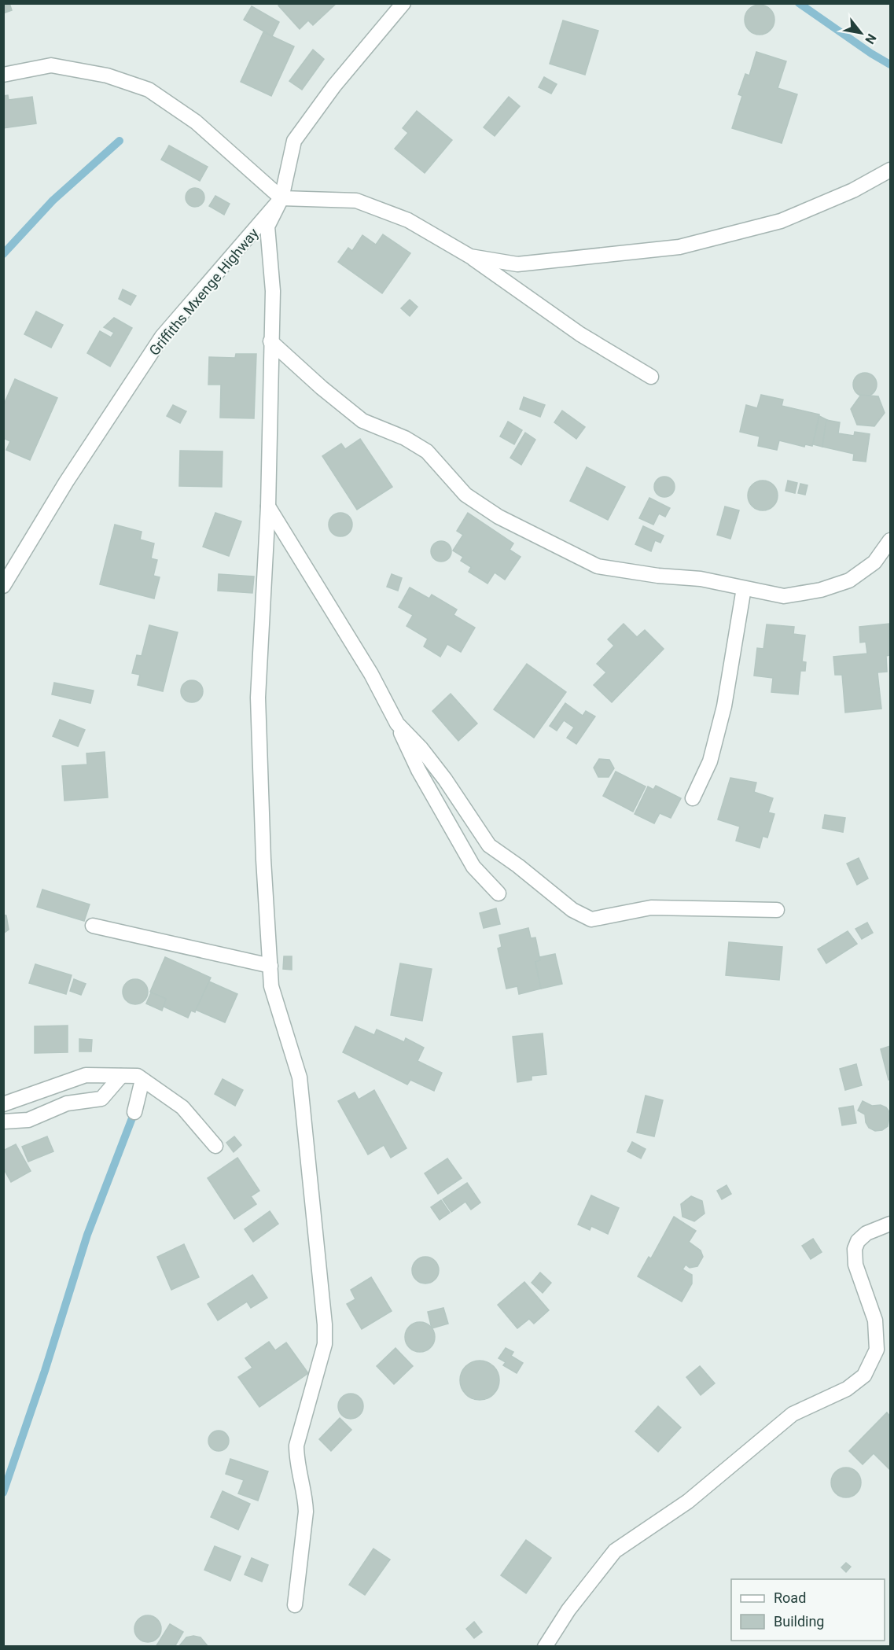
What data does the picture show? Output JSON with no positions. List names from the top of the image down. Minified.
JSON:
{"streets":{"street":["Griffiths Mxenge Highway"]},"legend":["Road","Building"],"north":"bottom right"}
